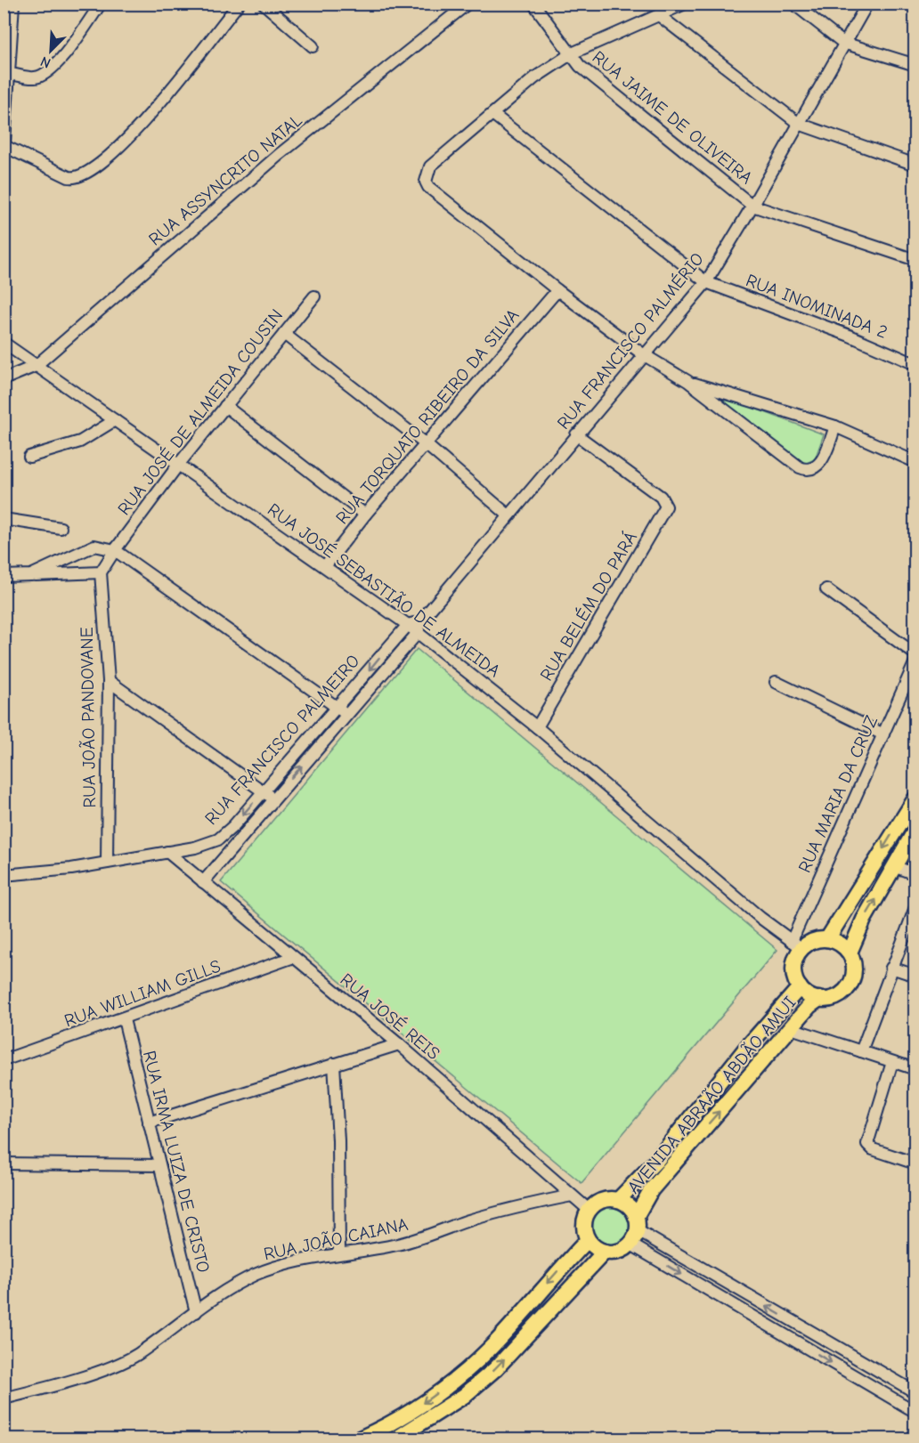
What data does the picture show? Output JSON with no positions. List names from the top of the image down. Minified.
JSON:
{"streets":{"main road":["AVENIDA ABRAÃO ABDÃO AMUI"],"street":["RUA JAIME DE OLIVEIRA","RUA ASSYNCRITO NATAL","RUA INOMINADA 2","RUA FRANCISCO PALMÉRIO","RUA JOSÉ DE ALMEIDA COUSIN","RUA TORQUATO RIBEIRO DA SILVA","RUA JOSÉ SEBASTIÃO DE ALMEIDA","RUA BELÉM DO PARÁ","RUA JOÃO PANDOVANE","RUA FRANCISCO PALMEIRO","RUA MARIA DA CRUZ","RUA WILLIAM GILLS","RUA JOSÉ REIS","RUA IRMA LUIZA DE CRISTO","RUA JOÃO CAIANA"]},"crossings":[["RUA JAIME DE OLIVEIRA","RUA FRANCISCO PALMÉRIO"],["RUA ASSYNCRITO NATAL","RUA JOSÉ SEBASTIÃO DE ALMEIDA"],["RUA INOMINADA 2","RUA FRANCISCO PALMÉRIO"],["RUA FRANCISCO PALMÉRIO","RUA JOSÉ SEBASTIÃO DE ALMEIDA"],["RUA FRANCISCO PALMÉRIO","RUA BELÉM DO PARÁ"],["RUA FRANCISCO PALMÉRIO","RUA FRANCISCO PALMEIRO"],["RUA JOSÉ DE ALMEIDA COUSIN","RUA JOSÉ SEBASTIÃO DE ALMEIDA"],["RUA JOSÉ DE ALMEIDA COUSIN","RUA JOÃO PANDOVANE"],["RUA TORQUATO RIBEIRO DA SILVA","RUA JOSÉ SEBASTIÃO DE ALMEIDA"],["RUA JOSÉ SEBASTIÃO DE ALMEIDA","RUA BELÉM DO PARÁ"],["RUA JOSÉ SEBASTIÃO DE ALMEIDA","RUA FRANCISCO PALMEIRO"],["RUA JOSÉ SEBASTIÃO DE ALMEIDA","RUA MARIA DA CRUZ"],["RUA JOSÉ SEBASTIÃO DE ALMEIDA","AVENIDA ABRAÃO ABDÃO AMUI"],["RUA JOÃO PANDOVANE","RUA FRANCISCO PALMEIRO"],["RUA FRANCISCO PALMEIRO","RUA JOSÉ REIS"],["RUA MARIA DA CRUZ","AVENIDA ABRAÃO ABDÃO AMUI"],["RUA WILLIAM GILLS","RUA JOSÉ REIS"],["RUA WILLIAM GILLS","RUA IRMA LUIZA DE CRISTO"],["RUA JOSÉ REIS","AVENIDA ABRAÃO ABDÃO AMUI"],["RUA JOSÉ REIS","RUA JOÃO CAIANA"],["RUA IRMA LUIZA DE CRISTO","RUA JOÃO CAIANA"]],"north":"bottom left"}
